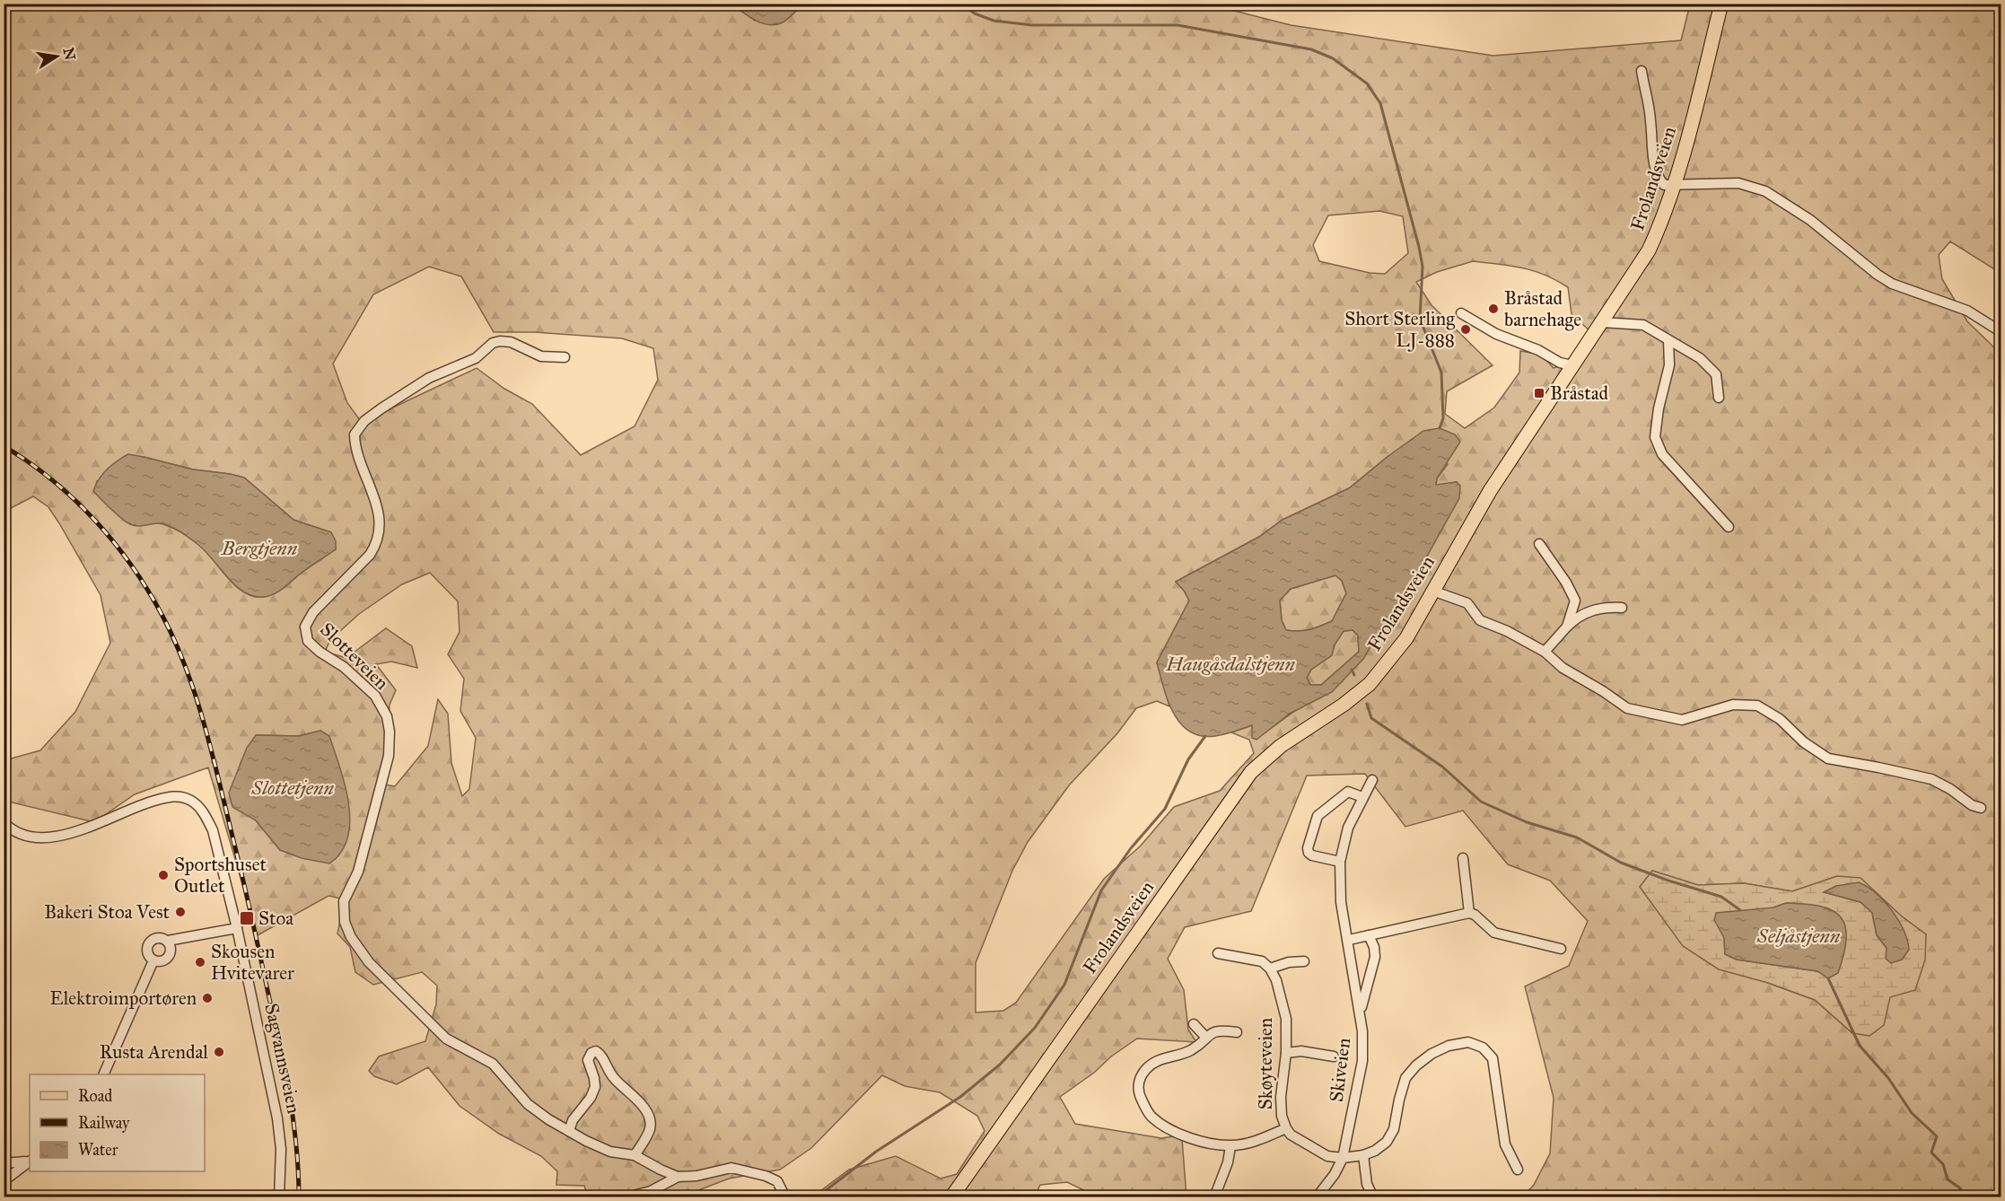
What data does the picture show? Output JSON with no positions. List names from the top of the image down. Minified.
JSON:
{"streets":{"main road":["Frolandsveien"],"street":["Slotteveien","Sagvannsveien","Skøyteveien","Skiveien"]},"crossings":[["Skøyteveien","Skiveien"]],"water":["Bergtjenn","Haugåsdalstjenn","Slottetjenn","Seljåstjenn"],"places":{"other":["Bråstad barnehage","Short Sterling LJ-888","Sportshuset Outlet","Bakeri Stoa Vest","Skousen Hvitevarer","Elektroimportøren","Rusta Arendal"],"transit":["Bråstad","Stoa"]},"legend":["Road","Railway","Water"],"north":"right"}
